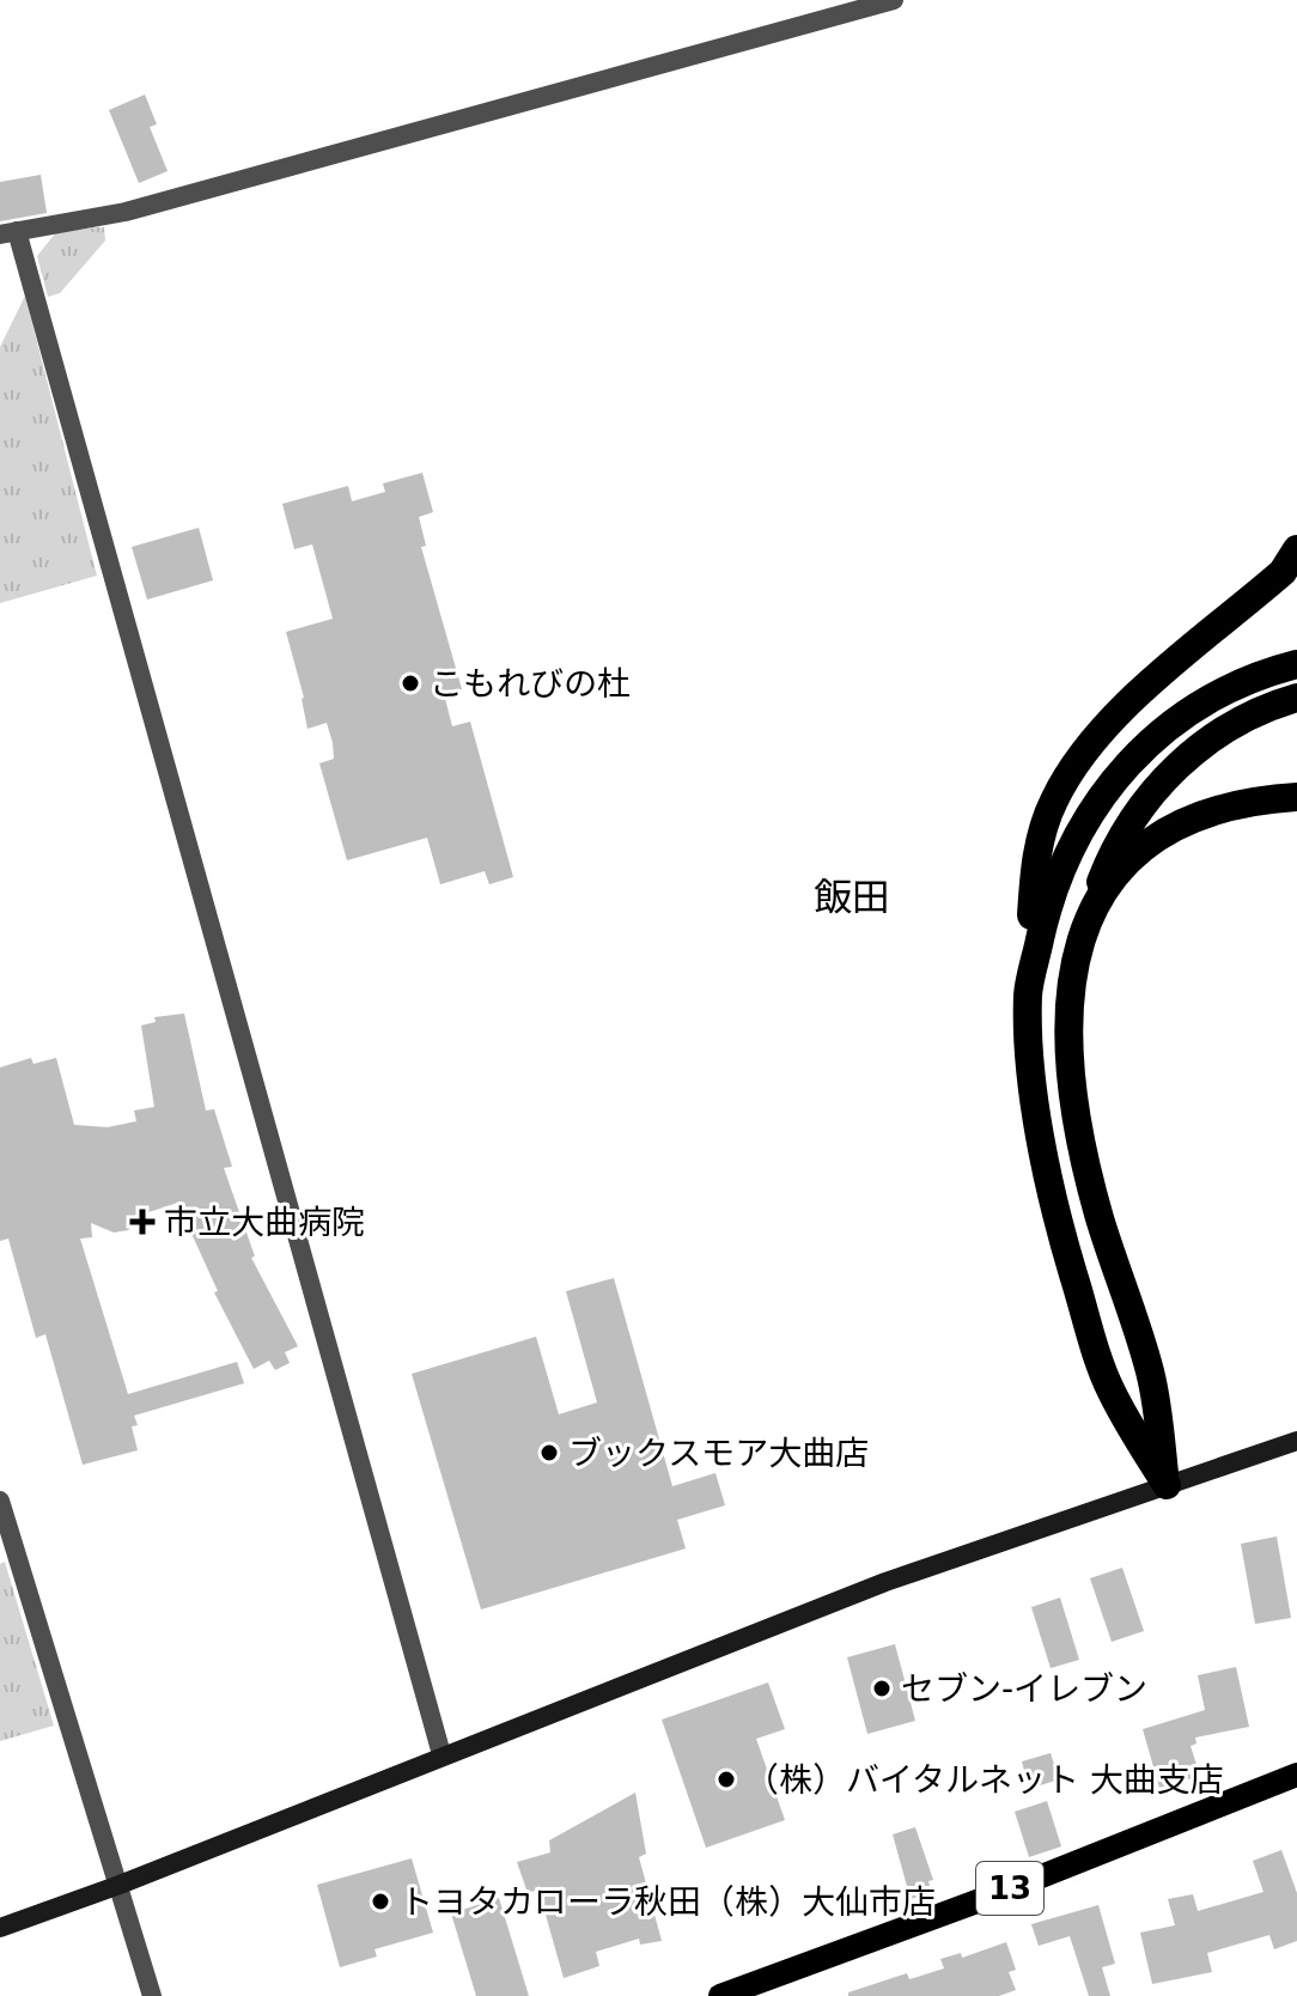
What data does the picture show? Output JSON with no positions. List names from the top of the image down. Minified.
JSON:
{"streets":{"main road":["13"]},"districts":["飯田"],"places":{"other":["こもれびの杜","ブックスモア大曲店","セブン-イレブン","（株）バイタルネット 大曲支店","トヨタカローラ秋田（株）大仙市店"],"health":["市立大曲病院"]}}
